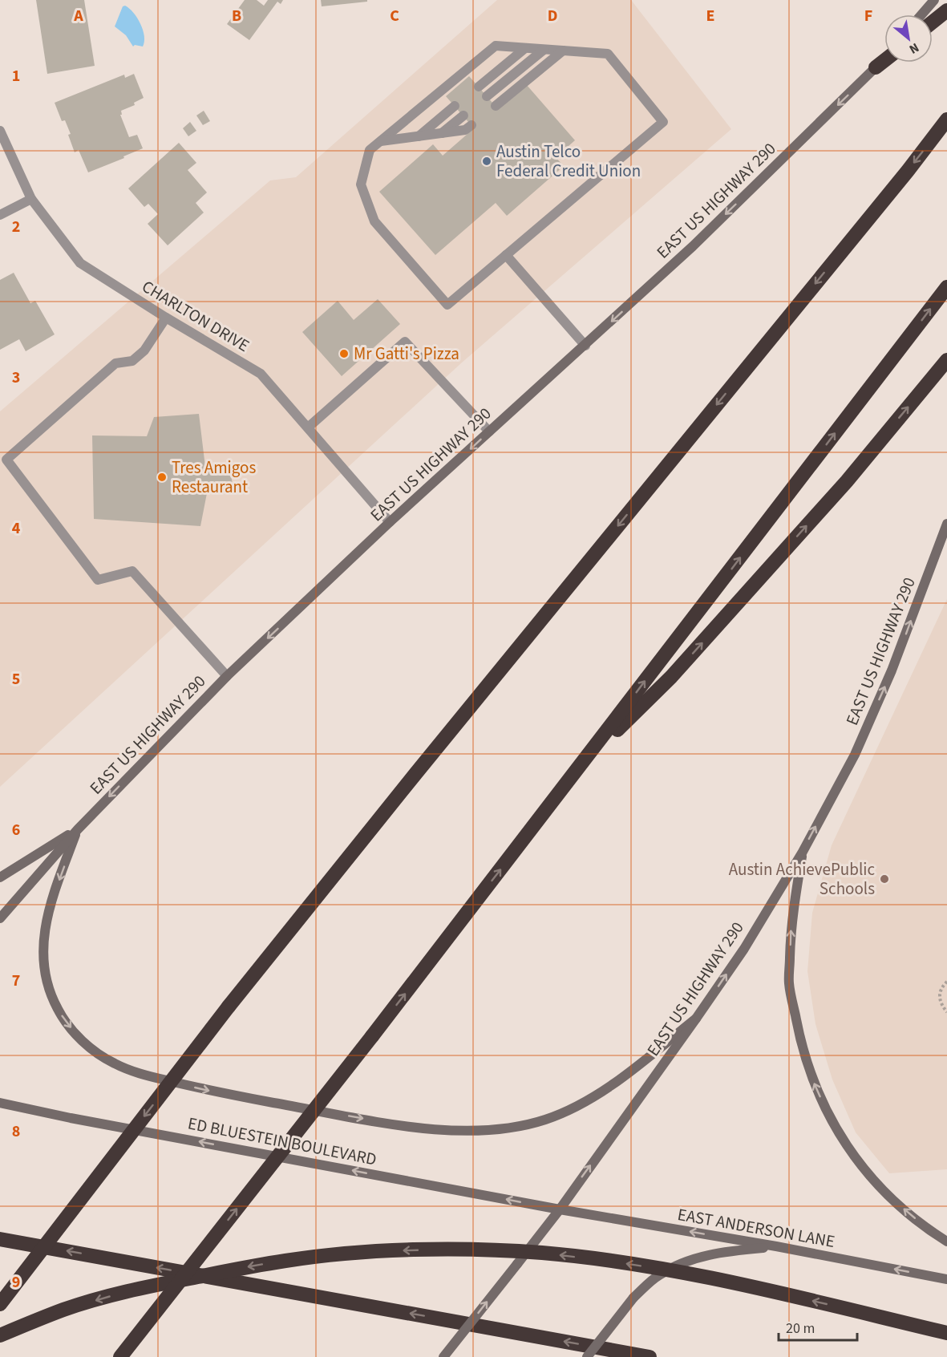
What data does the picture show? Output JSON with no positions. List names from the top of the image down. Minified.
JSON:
{"streets":{"main road":["EAST US HIGHWAY 290","ED BLUESTEIN BOULEVARD","EAST ANDERSON LANE"],"street":["CHARLTON DRIVE"]},"crossings":[["EAST US HIGHWAY 290","CHARLTON DRIVE"],["EAST US HIGHWAY 290","ED BLUESTEIN BOULEVARD"],["EAST US HIGHWAY 290","EAST ANDERSON LANE"],["ED BLUESTEIN BOULEVARD","EAST ANDERSON LANE"]],"one_way":["ED BLUESTEIN BOULEVARD","EAST ANDERSON LANE"],"places":["Austin Telco Federal Credit Union","Mr Gatti's Pizza","Tres Amigos Restaurant","Austin AchievePublic Schools"],"scale_bar":"20 m","north":"bottom right","grid":{"columns":["A","B","C","D","E","F"],"rows":["1","2","3","4","5","6","7","8","9"]}}
